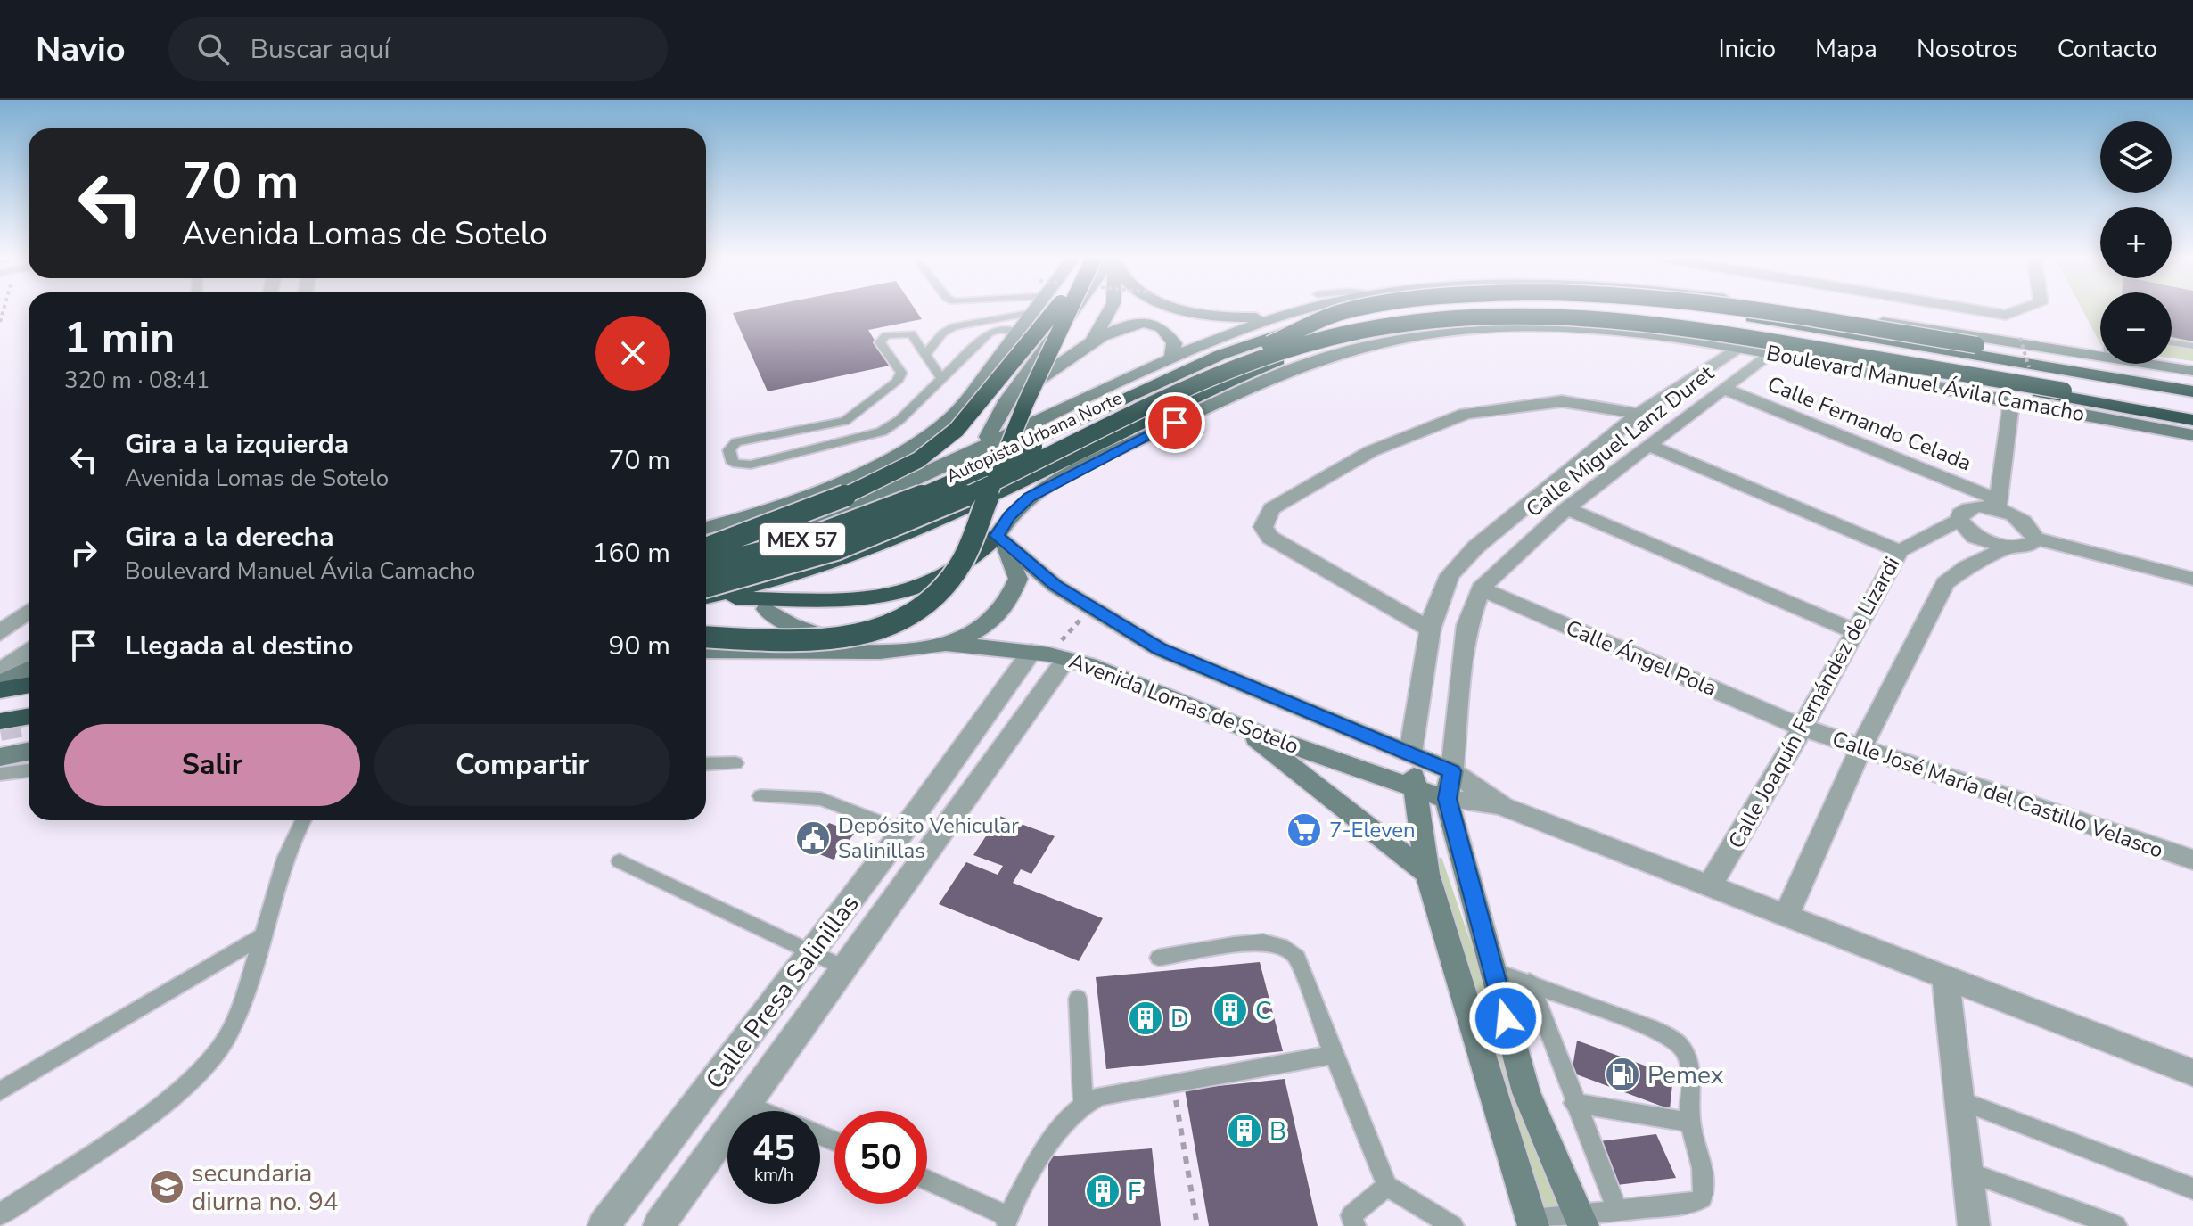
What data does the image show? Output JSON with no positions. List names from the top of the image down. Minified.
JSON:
{"streets":{"highway":["Boulevard Manuel Ávila Camacho","Autopista Urbana Norte","MEX 57"],"main road":["Avenida Lomas de Sotelo"],"street":["Calle Fernando Celada","Calle Miguel Lanz Duret","Calle Ángel Pola","Calle Joaquín Fernández de Lizardi","Calle José María del Castillo Velasco","Calle Presa Salinillas"]},"crossings":[["Boulevard Manuel Ávila Camacho","Autopista Urbana Norte"],["Boulevard Manuel Ávila Camacho","Calle Miguel Lanz Duret"],["Boulevard Manuel Ávila Camacho","Avenida Lomas de Sotelo"],["Calle Fernando Celada","Calle Miguel Lanz Duret"],["Calle Fernando Celada","Calle Joaquín Fernández de Lizardi"],["Autopista Urbana Norte","Calle Miguel Lanz Duret"],["Calle Miguel Lanz Duret","Calle Ángel Pola"],["Calle Miguel Lanz Duret","Avenida Lomas de Sotelo"],["Calle Ángel Pola","Calle Joaquín Fernández de Lizardi"],["Calle Ángel Pola","Calle José María del Castillo Velasco"],["Calle Joaquín Fernández de Lizardi","Calle José María del Castillo Velasco"],["Avenida Lomas de Sotelo","Calle Presa Salinillas"]],"places":{"supermarket":["7-Eleven"],"public building":["Depósito Vehicular Salinillas"],"building":["C","D","B","F"],"fuel station":["Pemex"],"school or university":["secundaria diurna no. 94"]},"page":{"header":"Navio","search":"Buscar aquí","nav":["Inicio","Mapa","Nosotros","Contacto"],"map_buttons":["+","−"],"turn":["70 m","Avenida Lomas de Sotelo"],"heading":["1 min","320 m · 08:41"],"list":[{"name":"Gira a la izquierda","note":"Avenida Lomas de Sotelo","value":"70 m"},{"name":"Gira a la derecha","note":"Boulevard Manuel Ávila Camacho","value":"160 m"},{"name":"Llegada al destino","value":"90 m"}],"buttons":["Salir","Compartir"],"speed":"45 km/h","limit":"50"}}
